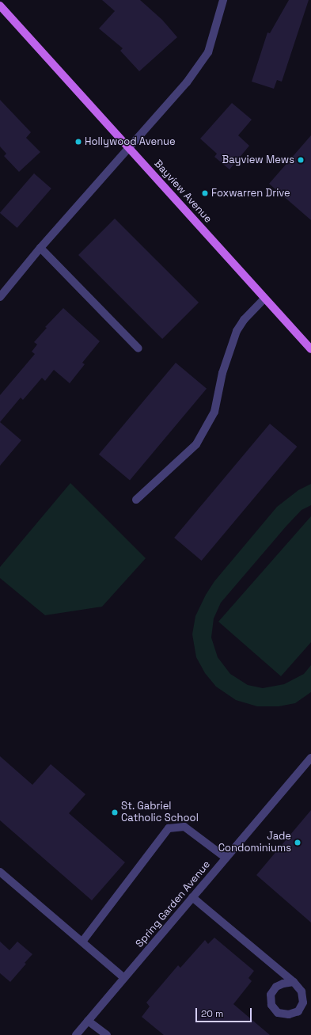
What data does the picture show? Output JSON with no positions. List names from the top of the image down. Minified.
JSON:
{"streets":{"main road":["Bayview Avenue"],"street":["Spring Garden Avenue"]},"places":["Hollywood Avenue","Bayview Mews","Foxwarren Drive","St. Gabriel Catholic School","Jade Condominiums"],"scale_bar":"20 m"}
